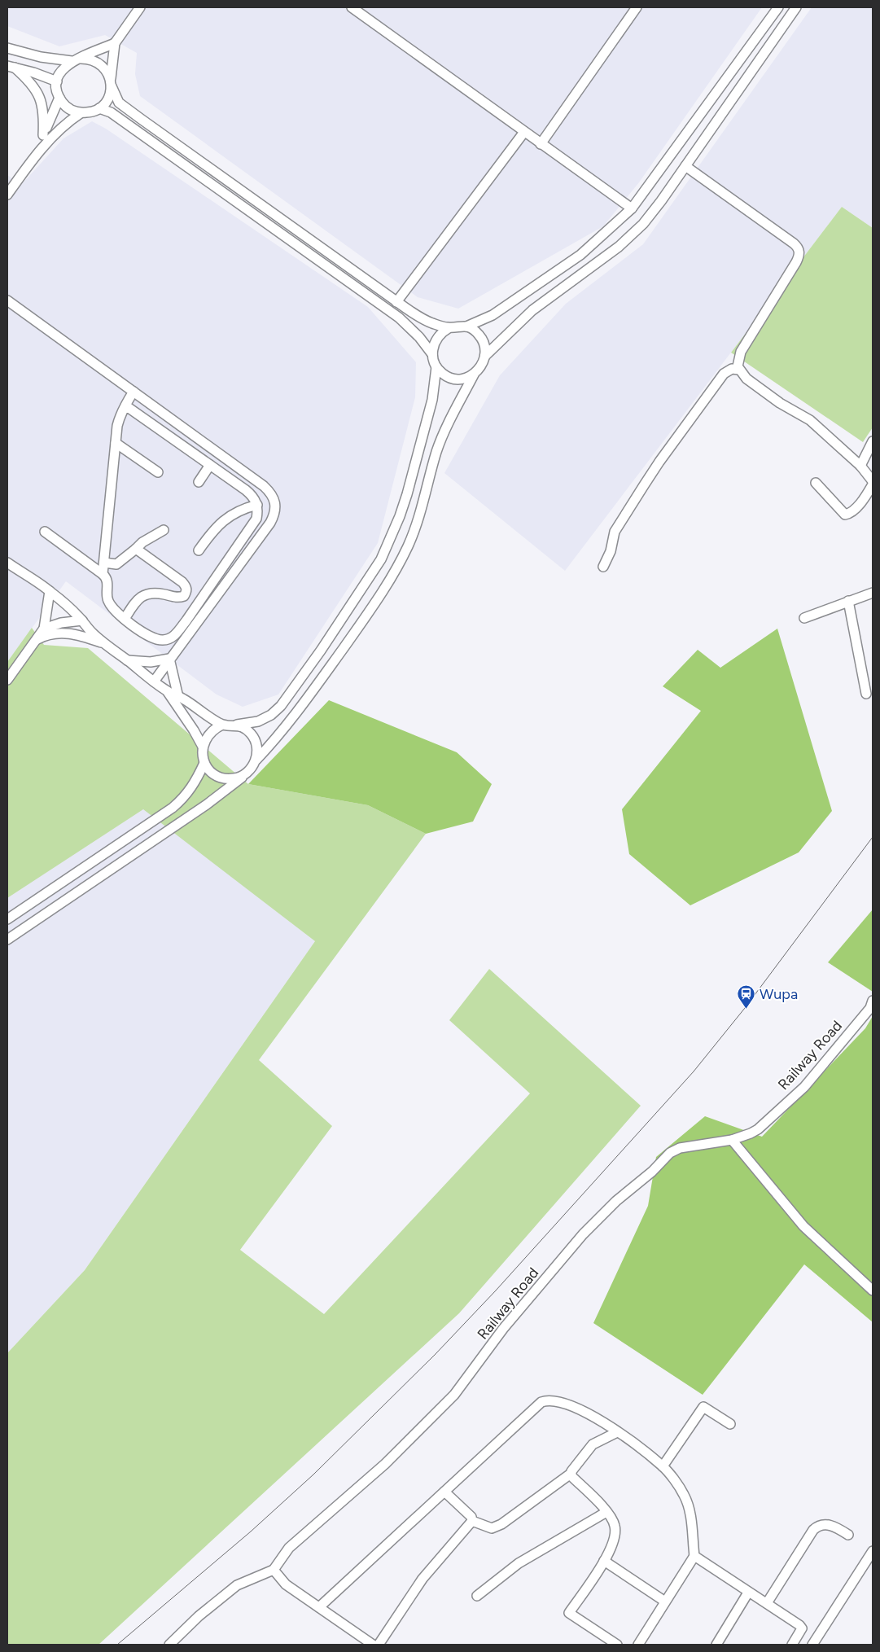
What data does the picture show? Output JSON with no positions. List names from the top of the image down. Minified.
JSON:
{"streets":{"street":["Railway Road"]},"places":{"station":["Wupa"]}}
